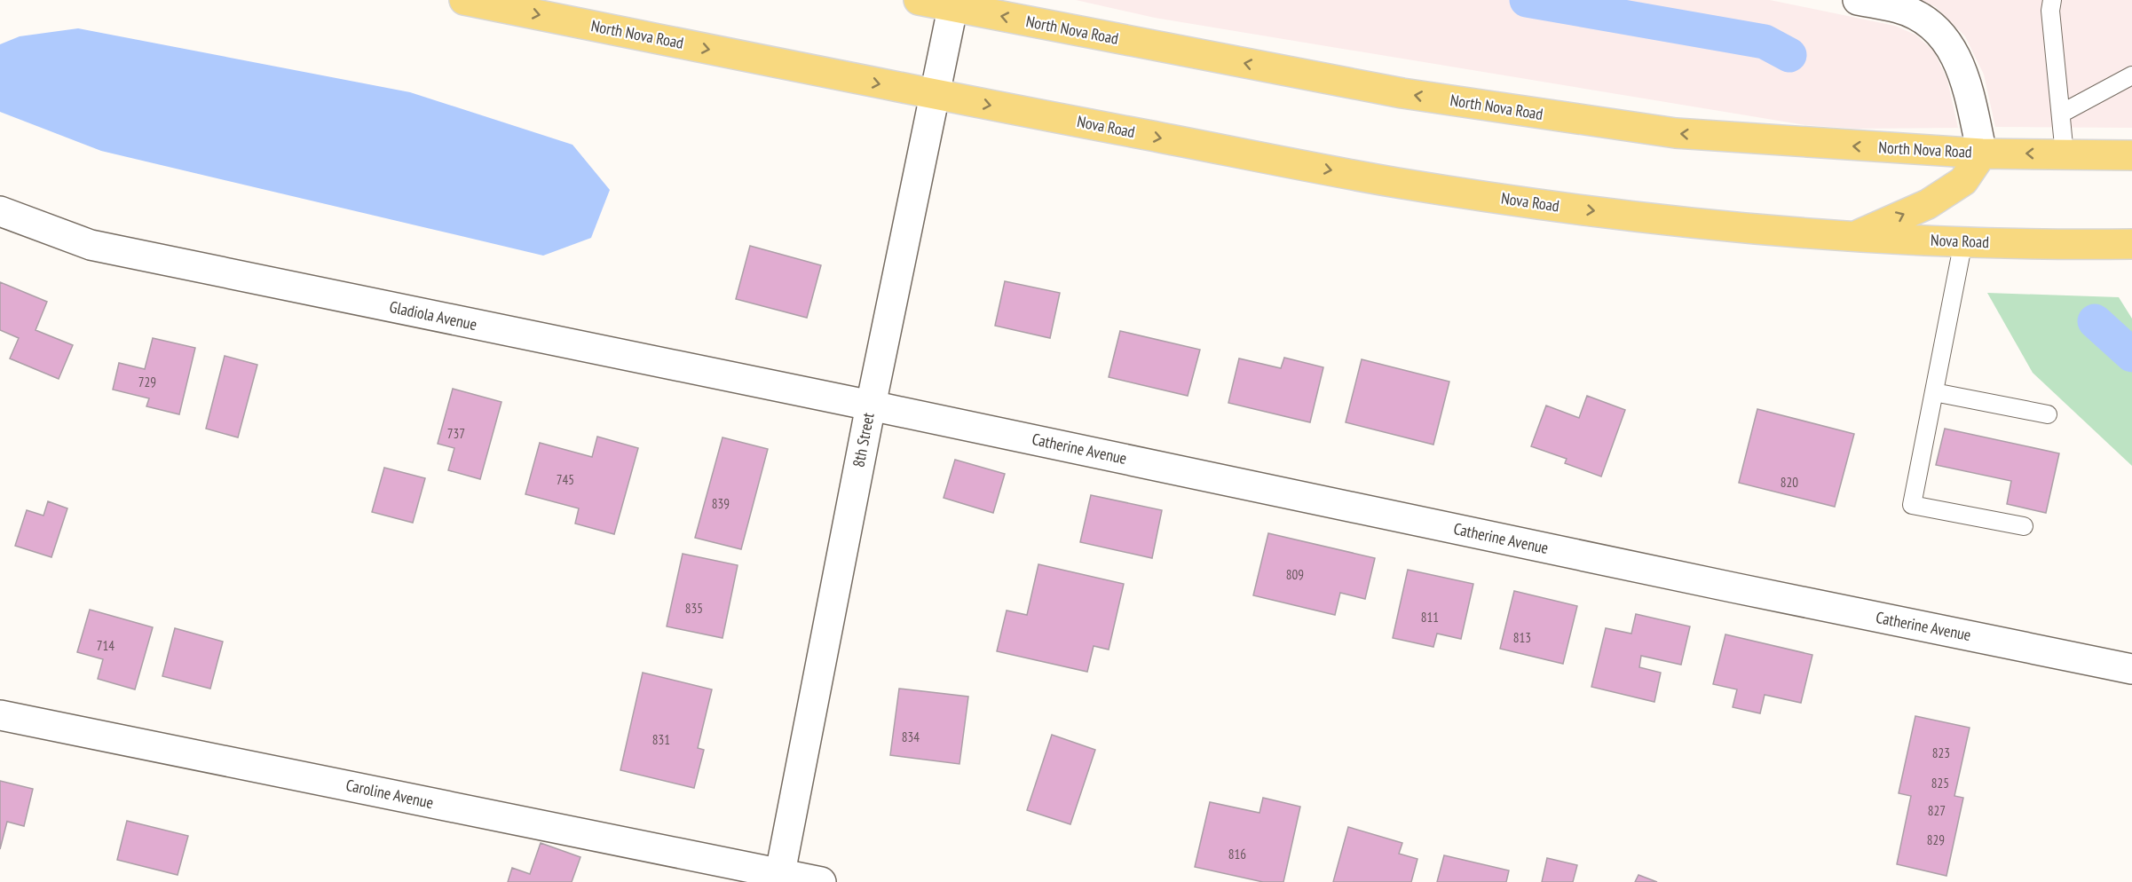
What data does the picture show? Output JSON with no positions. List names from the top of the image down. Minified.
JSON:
{"streets":{"main road":["North Nova Road","Nova Road"],"street":["Gladiola Avenue","8th Street","Catherine Avenue","Caroline Avenue"]},"crossings":[["North Nova Road","Nova Road"],["North Nova Road","8th Street"],["Nova Road","8th Street"],["Gladiola Avenue","8th Street"],["Gladiola Avenue","Catherine Avenue"],["8th Street","Catherine Avenue"],["8th Street","Caroline Avenue"]],"one_way":["Nova Road"],"house_numbers":["729","737","745","820","839","809","835","811","813","714","834","831","823","825","827","829","816"]}
